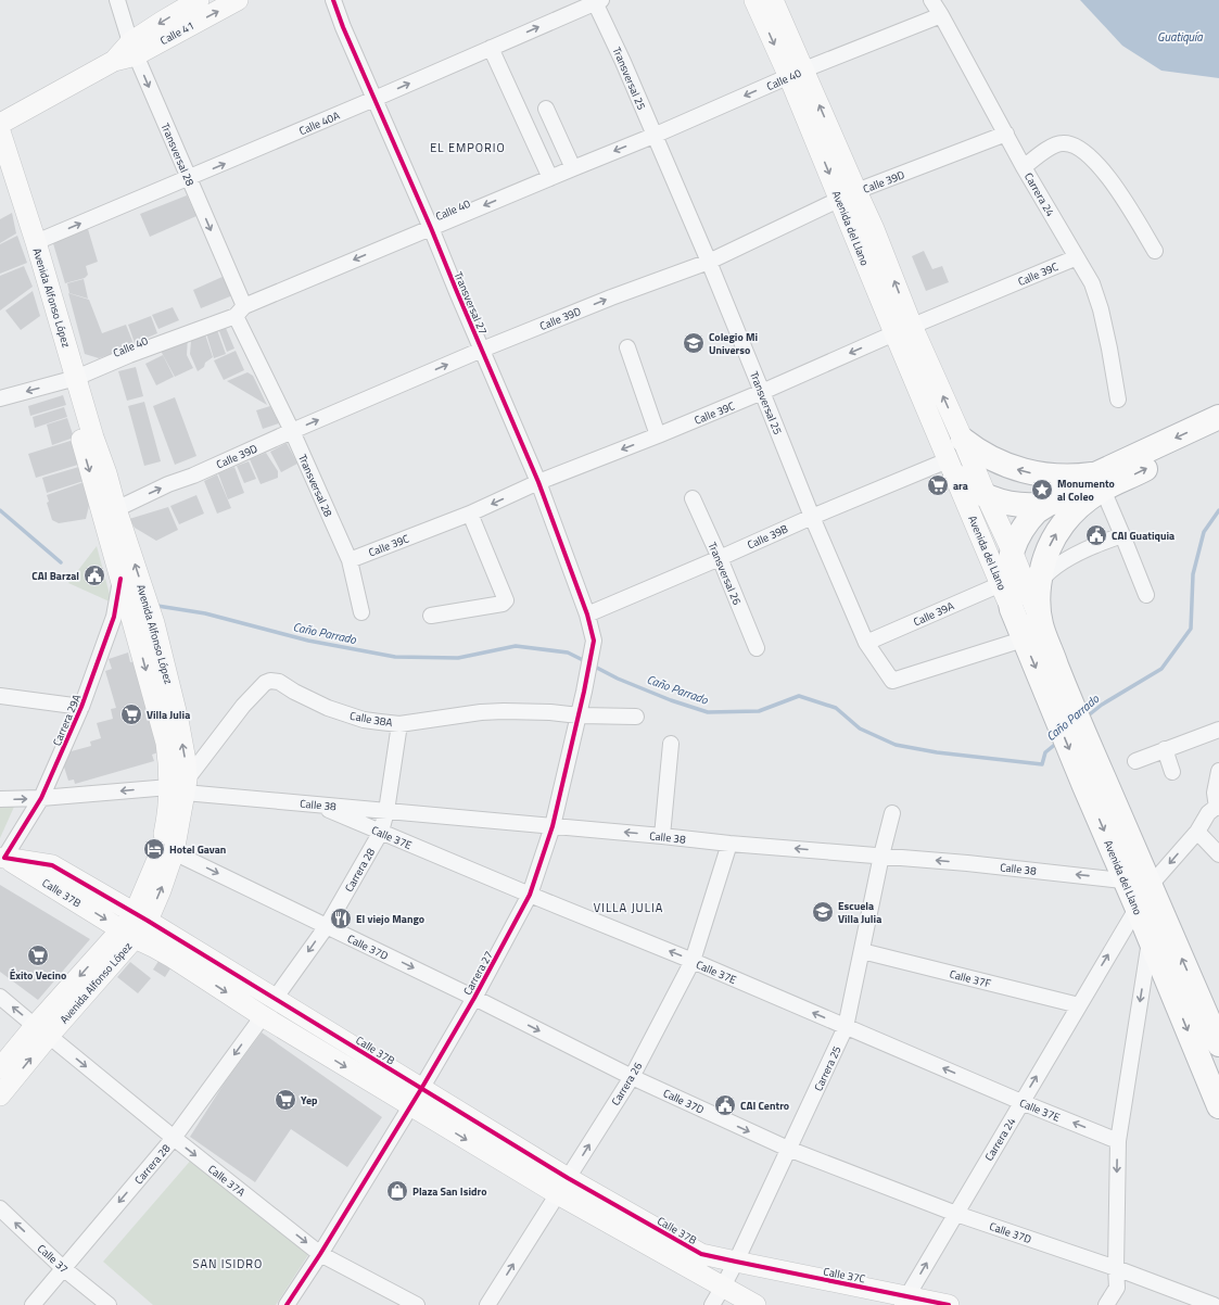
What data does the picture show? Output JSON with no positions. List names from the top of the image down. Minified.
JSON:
{"streets":{"highway":["Avenida del Llano"],"street":["Calle 41","Transversal 25","Calle 40","Calle 40A","Transversal 28","Calle 39D","Carrera 24","Calle 39C","Avenida Alfonso López","Transversal 27","Calle 39B","Transversal 26","Calle 39A","Calle 38A","Carrera 29A","Calle 38","Calle 37E","Carrera 28","Calle 37B","Calle 37D","Carrera 27","Calle 37F","Carrera 25","Carrera 26","Calle 37A","Calle 37","Calle 37C"]},"crossings":[["Calle 41","Transversal 28"],["Transversal 25","Calle 40"],["Transversal 25","Calle 40A"],["Transversal 25","Calle 39D"],["Transversal 25","Avenida del Llano"],["Transversal 25","Calle 39C"],["Transversal 25","Calle 39B"],["Transversal 25","Calle 39A"],["Calle 40","Transversal 28"],["Calle 40","Carrera 24"],["Calle 40","Avenida del Llano"],["Calle 40","Avenida Alfonso López"],["Calle 40","Transversal 27"],["Calle 40A","Transversal 28"],["Calle 40A","Avenida Alfonso López"],["Calle 40A","Transversal 27"],["Transversal 28","Calle 39D"],["Transversal 28","Calle 39C"],["Calle 39D","Carrera 24"],["Calle 39D","Avenida del Llano"],["Calle 39D","Avenida Alfonso López"],["Calle 39D","Transversal 27"],["Carrera 24","Avenida del Llano"],["Carrera 24","Calle 39C"],["Carrera 24","Calle 38"],["Carrera 24","Calle 37E"],["Carrera 24","Calle 37D"],["Carrera 24","Calle 37F"],["Carrera 24","Calle 37C"],["Avenida del Llano","Calle 39C"],["Avenida del Llano","Calle 39B"],["Avenida del Llano","Calle 39A"],["Avenida del Llano","Calle 38"],["Calle 39C","Transversal 27"],["Avenida Alfonso López","Calle 38A"],["Avenida Alfonso López","Carrera 29A"],["Avenida Alfonso López","Calle 38"],["Avenida Alfonso López","Calle 37B"],["Avenida Alfonso López","Calle 37D"],["Avenida Alfonso López","Calle 37A"],["Transversal 27","Calle 39B"],["Transversal 27","Carrera 27"],["Calle 39B","Transversal 26"],["Calle 39B","Carrera 27"],["Calle 38A","Calle 38"],["Calle 38A","Carrera 28"],["Calle 38A","Carrera 27"],["Carrera 29A","Calle 38"],["Carrera 29A","Calle 37B"],["Calle 38","Calle 37E"],["Calle 38","Carrera 28"],["Calle 38","Carrera 27"],["Calle 38","Carrera 25"],["Calle 38","Carrera 26"],["Calle 37E","Carrera 28"],["Calle 37E","Carrera 27"],["Calle 37E","Carrera 25"],["Calle 37E","Carrera 26"],["Carrera 28","Calle 37B"],["Carrera 28","Calle 37D"],["Carrera 28","Calle 37A"],["Carrera 28","Calle 37"],["Calle 37B","Carrera 27"],["Calle 37B","Carrera 25"],["Calle 37B","Carrera 26"],["Calle 37B","Calle 37C"],["Calle 37D","Carrera 27"],["Calle 37D","Carrera 25"],["Calle 37D","Carrera 26"],["Carrera 27","Calle 37A"],["Calle 37F","Carrera 25"],["Carrera 25","Calle 37C"]],"one_way":["Calle 40","Calle 40A","Transversal 28","Calle 39D","Calle 39C","Calle 38","Calle 37E","Carrera 28","Calle 37D","Carrera 26","Calle 37"],"districts":["EL EMPORIO","VILLA JULIA","SAN ISIDRO"],"water":["Guatiquía","Caño Parrado"],"places":{"school or university":["Colegio Mi Universo","Escuela Villa Julia"],"supermarket":["ara","Villa Julia","Éxito Vecino","Yep"],"place":["Monumento al Coleo"],"public building":["CAI Guatiquia","CAI Barzal","CAI Centro"],"hotel":["Hotel Gavan"],"restaurant":["El viejo Mango"],"shop":["Plaza San Isidro"]}}
